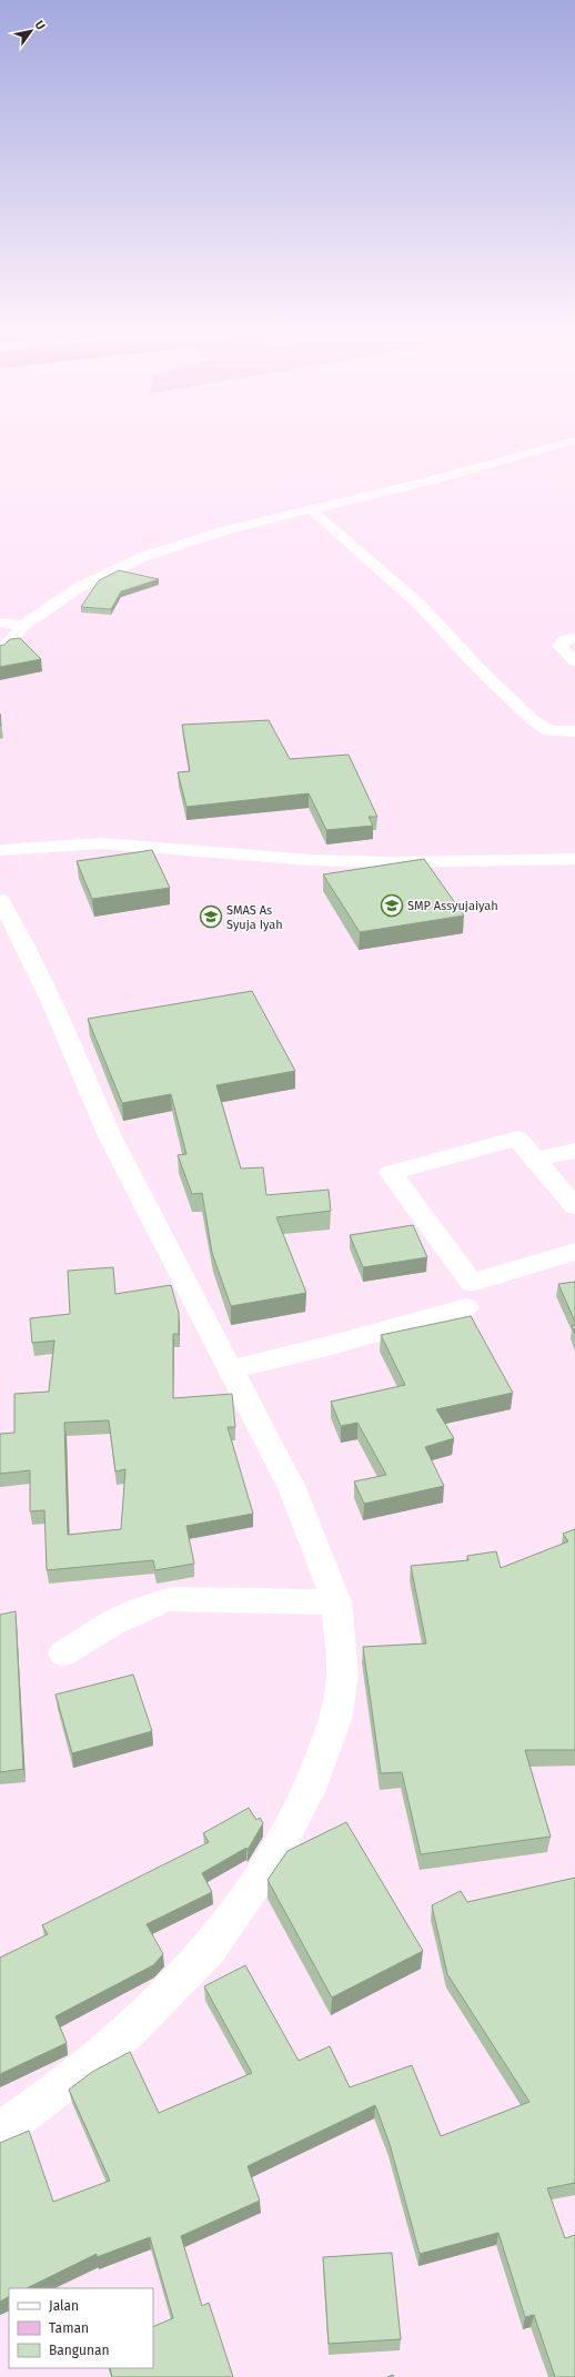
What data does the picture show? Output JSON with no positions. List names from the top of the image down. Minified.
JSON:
{"places":{"school or university":["SMP Assyujaiyah","SMAS As Syuja Iyah"]},"legend":["Jalan","Taman","Bangunan"],"north":"top right"}
